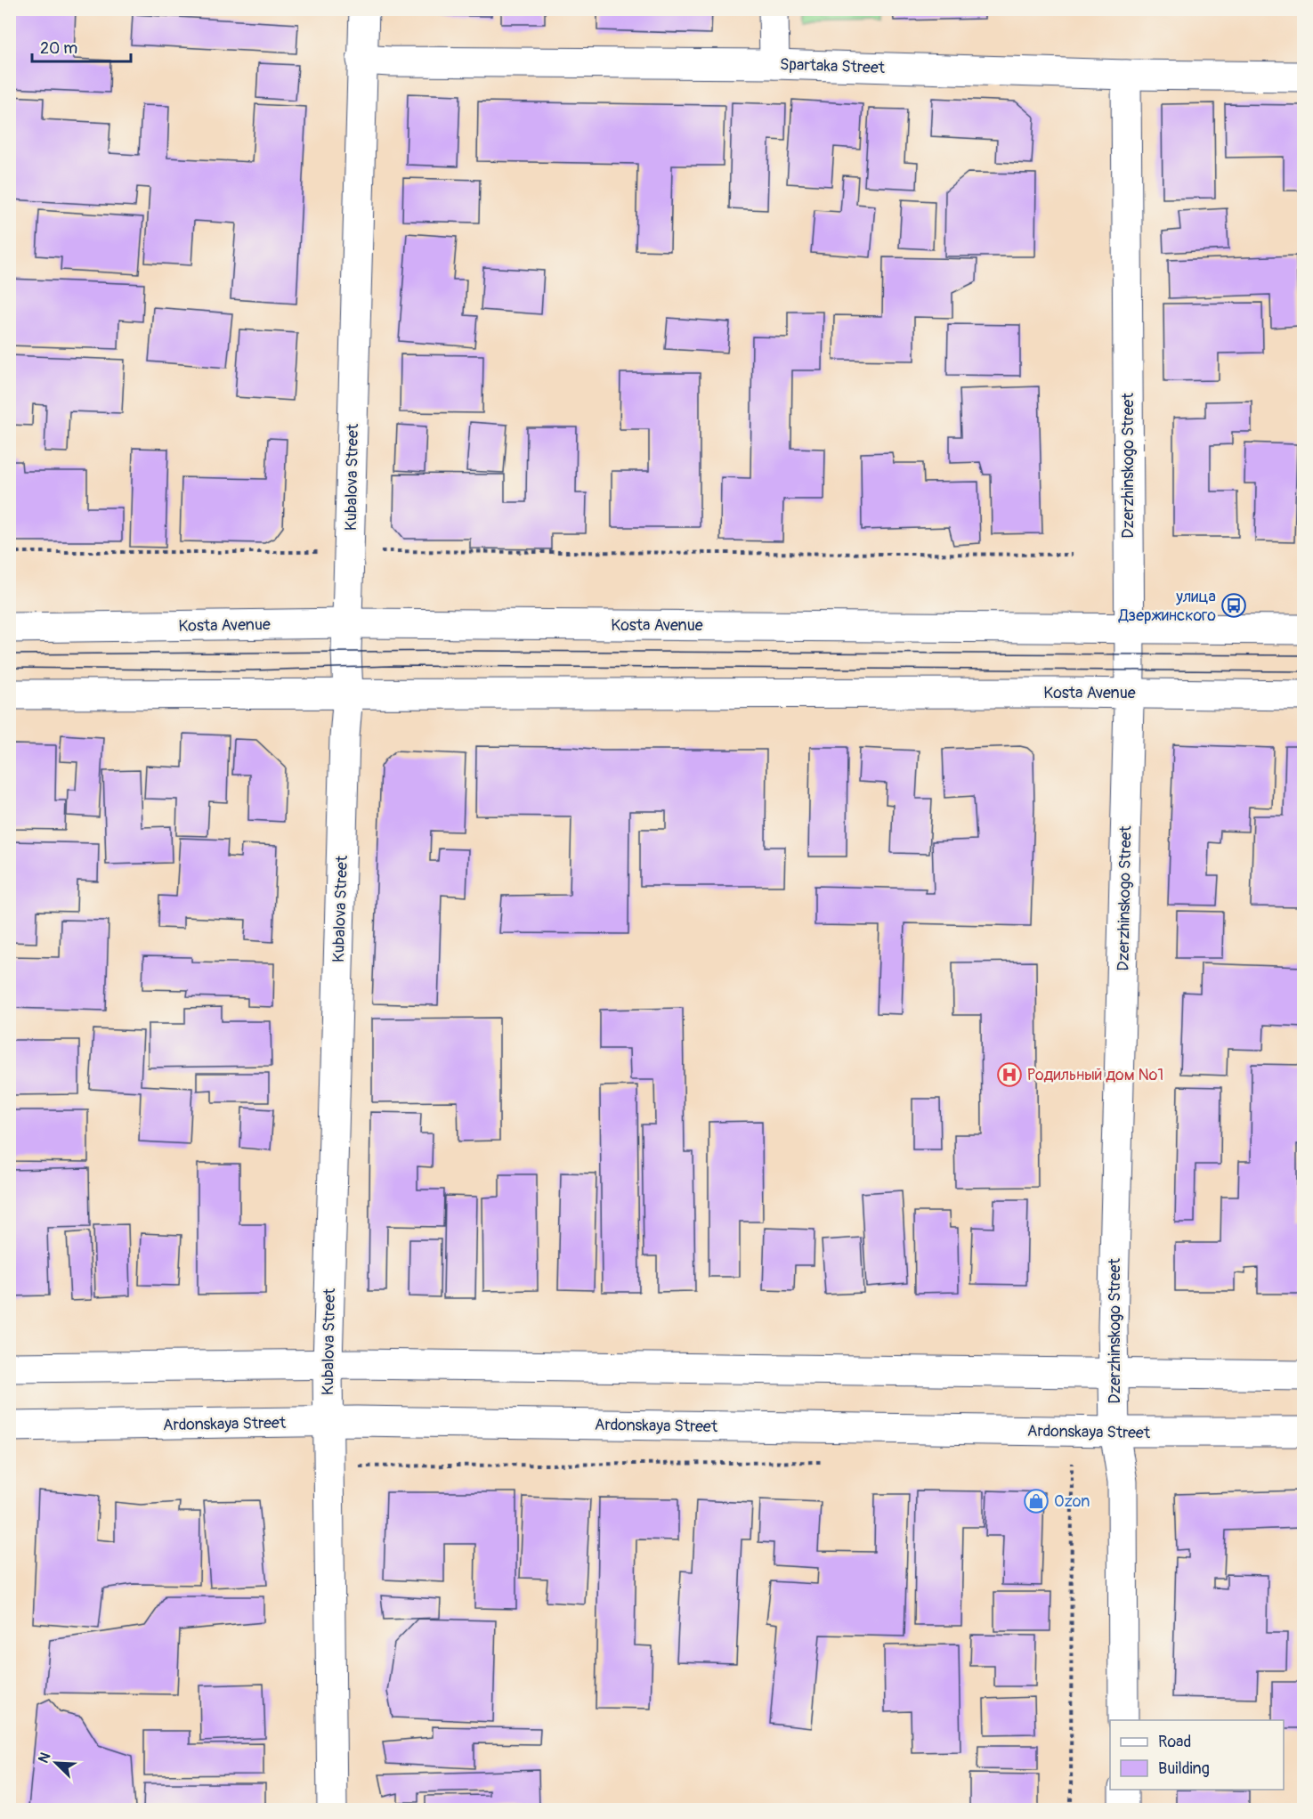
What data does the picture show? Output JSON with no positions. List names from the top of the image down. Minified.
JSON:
{"streets":{"main road":["Spartaka Street","Dzerzhinskogo Street","Kubalova Street","Kosta Avenue","Ardonskaya Street"]},"crossings":[["Spartaka Street","Dzerzhinskogo Street"],["Spartaka Street","Kubalova Street"],["Dzerzhinskogo Street","Kosta Avenue"],["Dzerzhinskogo Street","Ardonskaya Street"],["Kubalova Street","Kosta Avenue"],["Kubalova Street","Ardonskaya Street"]],"places":{"bus stop":["улица Дзержинского"],"hospital":["Родильный дом №1"],"shop":["Ozon"]},"legend":["Road","Building"],"scale_bar":"20 m","north":"top left"}
